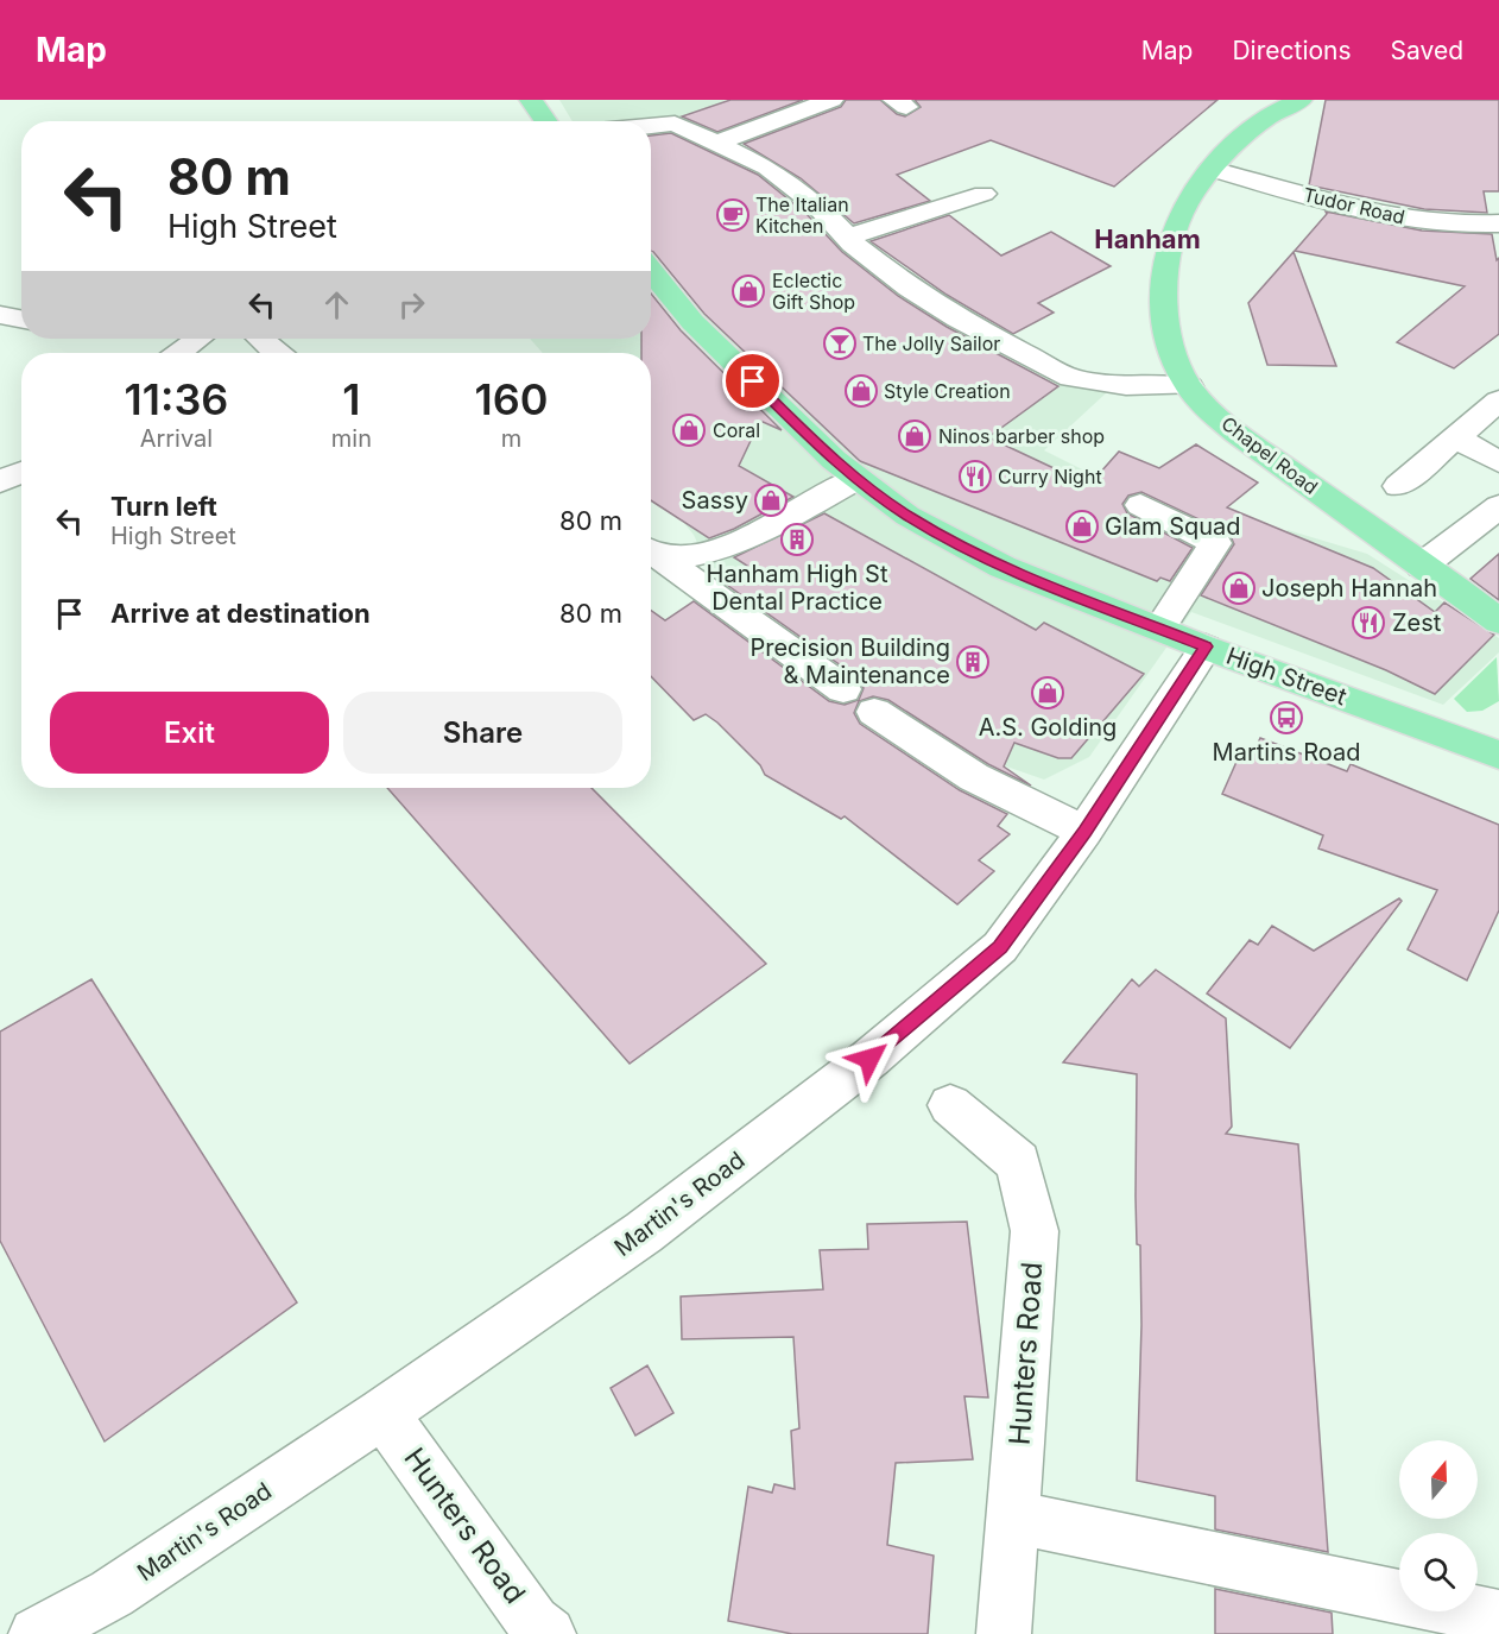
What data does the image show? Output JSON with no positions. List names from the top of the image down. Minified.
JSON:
{"streets":{"main road":["Chapel Road","High Street"],"street":["Tudor Road","Martin's Road","Hunters Road"]},"crossings":[["Tudor Road","Chapel Road"],["High Street","Martin's Road"],["Martin's Road","Hunters Road"]],"districts":["Hanham"],"places":{"cafe":["The Italian Kitchen"],"shop":["Eclectic Gift Shop","Style Creation","Coral","Ninos barber shop","Sassy","Glam Squad","Joseph Hannah","A.S. Golding"],"bar":["The Jolly Sailor"],"restaurant":["Curry Night","Zest"],"building":["Hanham High St Dental Practice","Precision Building & Maintenance"],"bus stop":["Martins Road"]},"north":"top","page":{"header":"Map","nav":["Map","Directions","Saved"],"turn":["80 m","High Street"],"eta":["11:36","Arrival","1","min","160","m"],"list":[{"name":"Turn left","note":"High Street","value":"80 m"},{"name":"Arrive at destination","value":"80 m"}],"buttons":["Exit","Share"]}}
